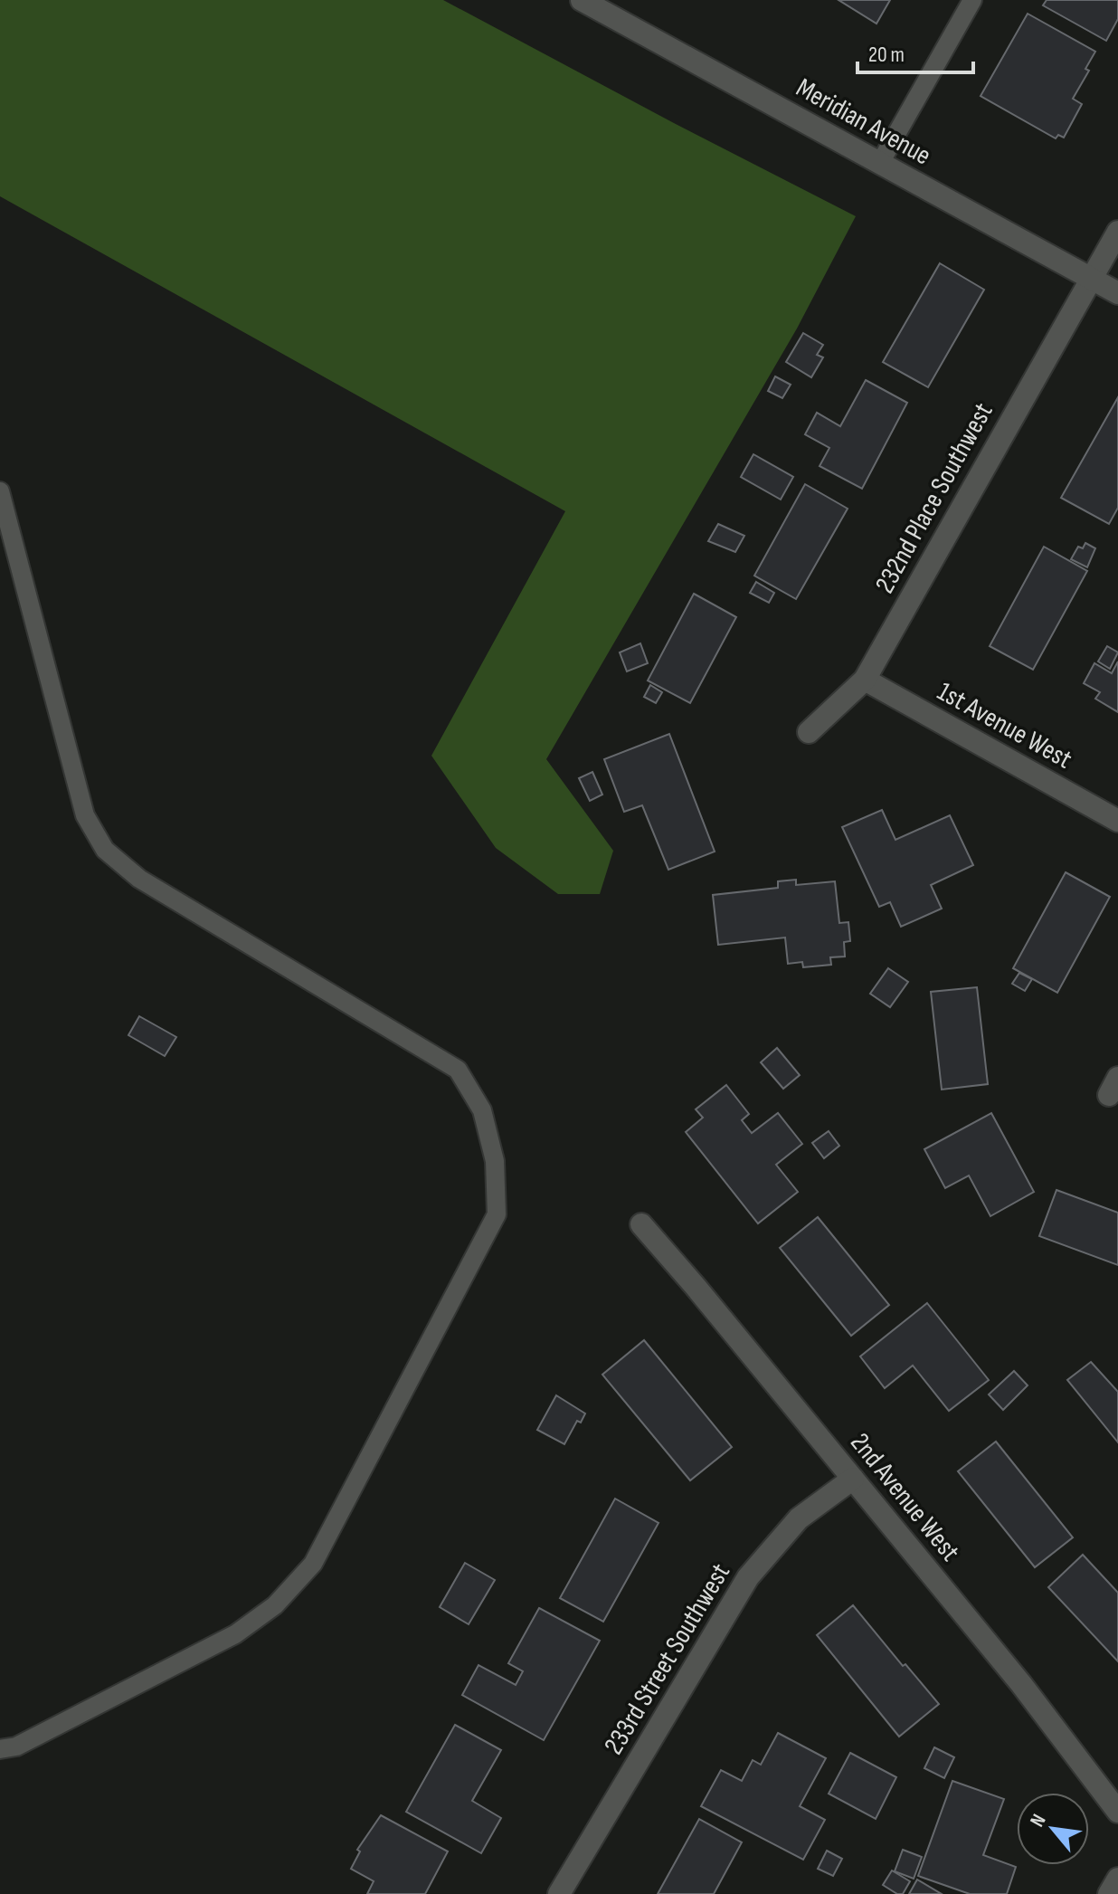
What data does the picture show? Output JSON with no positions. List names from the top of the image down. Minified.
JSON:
{"streets":{"street":["Meridian Avenue","232nd Place Southwest","1st Avenue West","2nd Avenue West","233rd Street Southwest"]},"crossings":[["Meridian Avenue","232nd Place Southwest"],["232nd Place Southwest","1st Avenue West"],["2nd Avenue West","233rd Street Southwest"]],"scale_bar":"20 m","north":"top left"}
